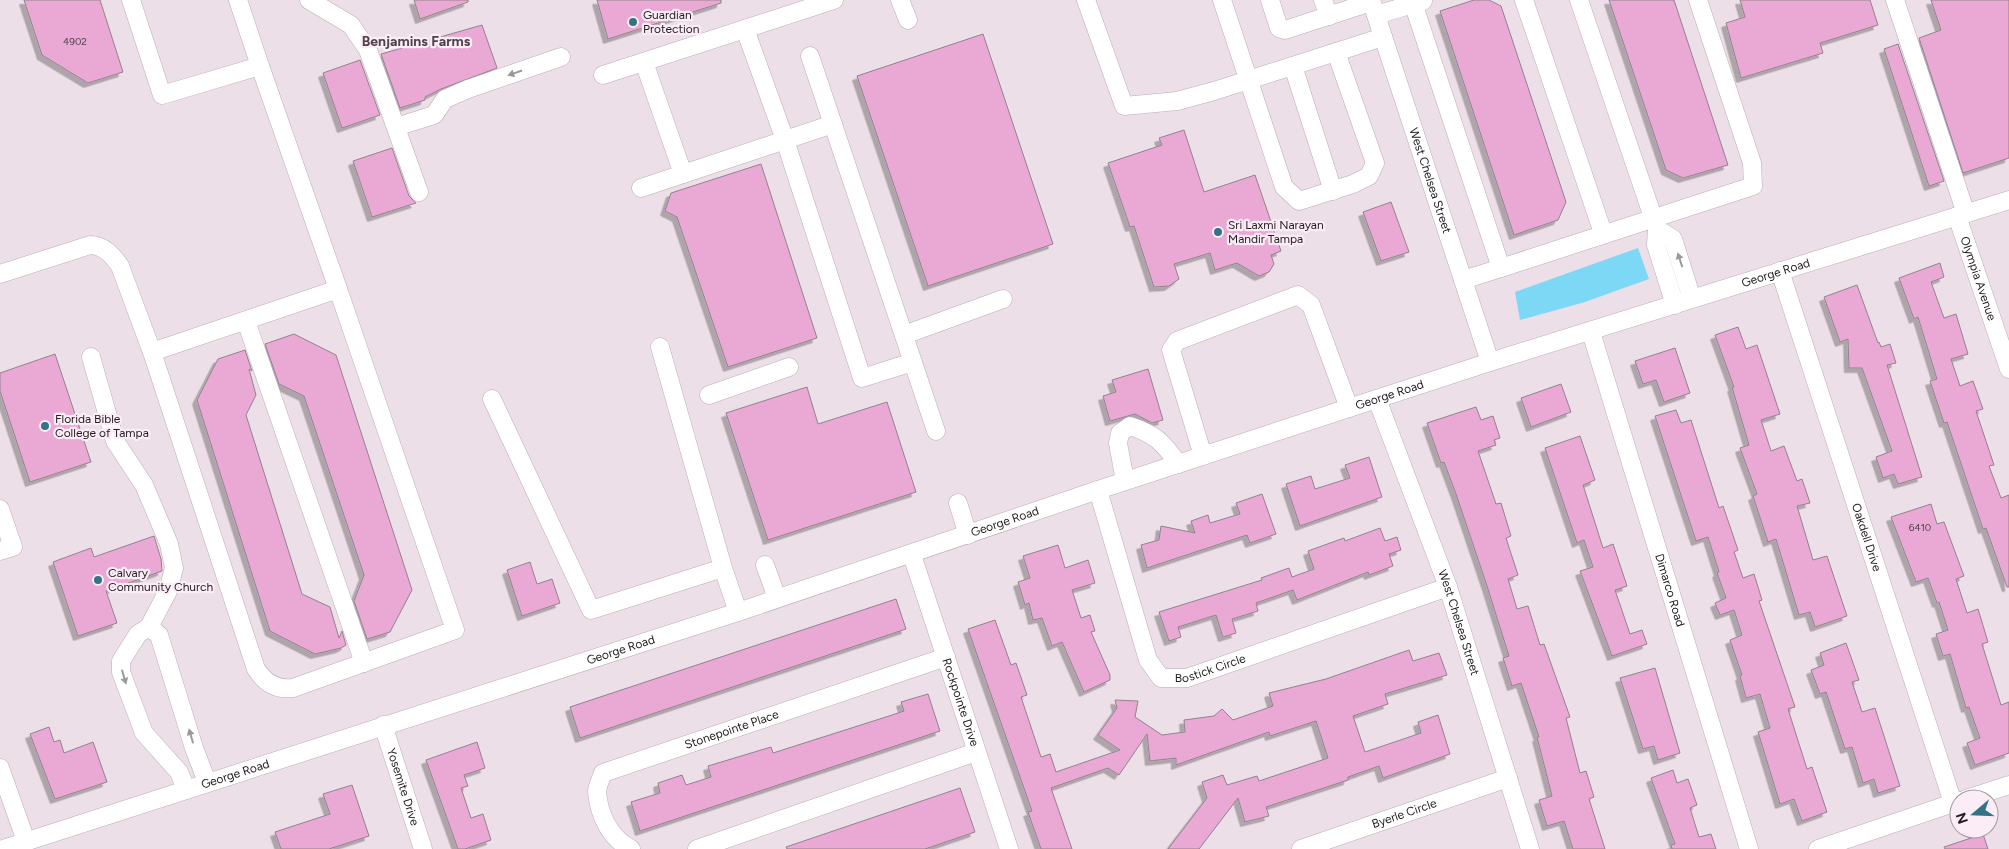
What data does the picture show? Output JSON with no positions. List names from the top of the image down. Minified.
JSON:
{"streets":{"street":["West Chelsea Street","George Road","Olympia Avenue","Oakdell Drive","Dimarco Road","Bostick Circle","Rockpointe Drive","Stonepointe Place","Yosemite Drive","Byerle Circle"]},"crossings":[["West Chelsea Street","George Road"],["West Chelsea Street","Bostick Circle"],["West Chelsea Street","Byerle Circle"],["George Road","Olympia Avenue"],["George Road","Oakdell Drive"],["George Road","Dimarco Road"],["George Road","Bostick Circle"],["George Road","Rockpointe Drive"],["George Road","Yosemite Drive"],["Rockpointe Drive","Stonepointe Place"]],"districts":["Benjamins Farms"],"places":["Guardian Protection","Sri Laxmi Narayan Mandir Tampa","Florida Bible College of Tampa","Calvary Community Church"],"house_numbers":["4902","6410"],"north":"left"}
